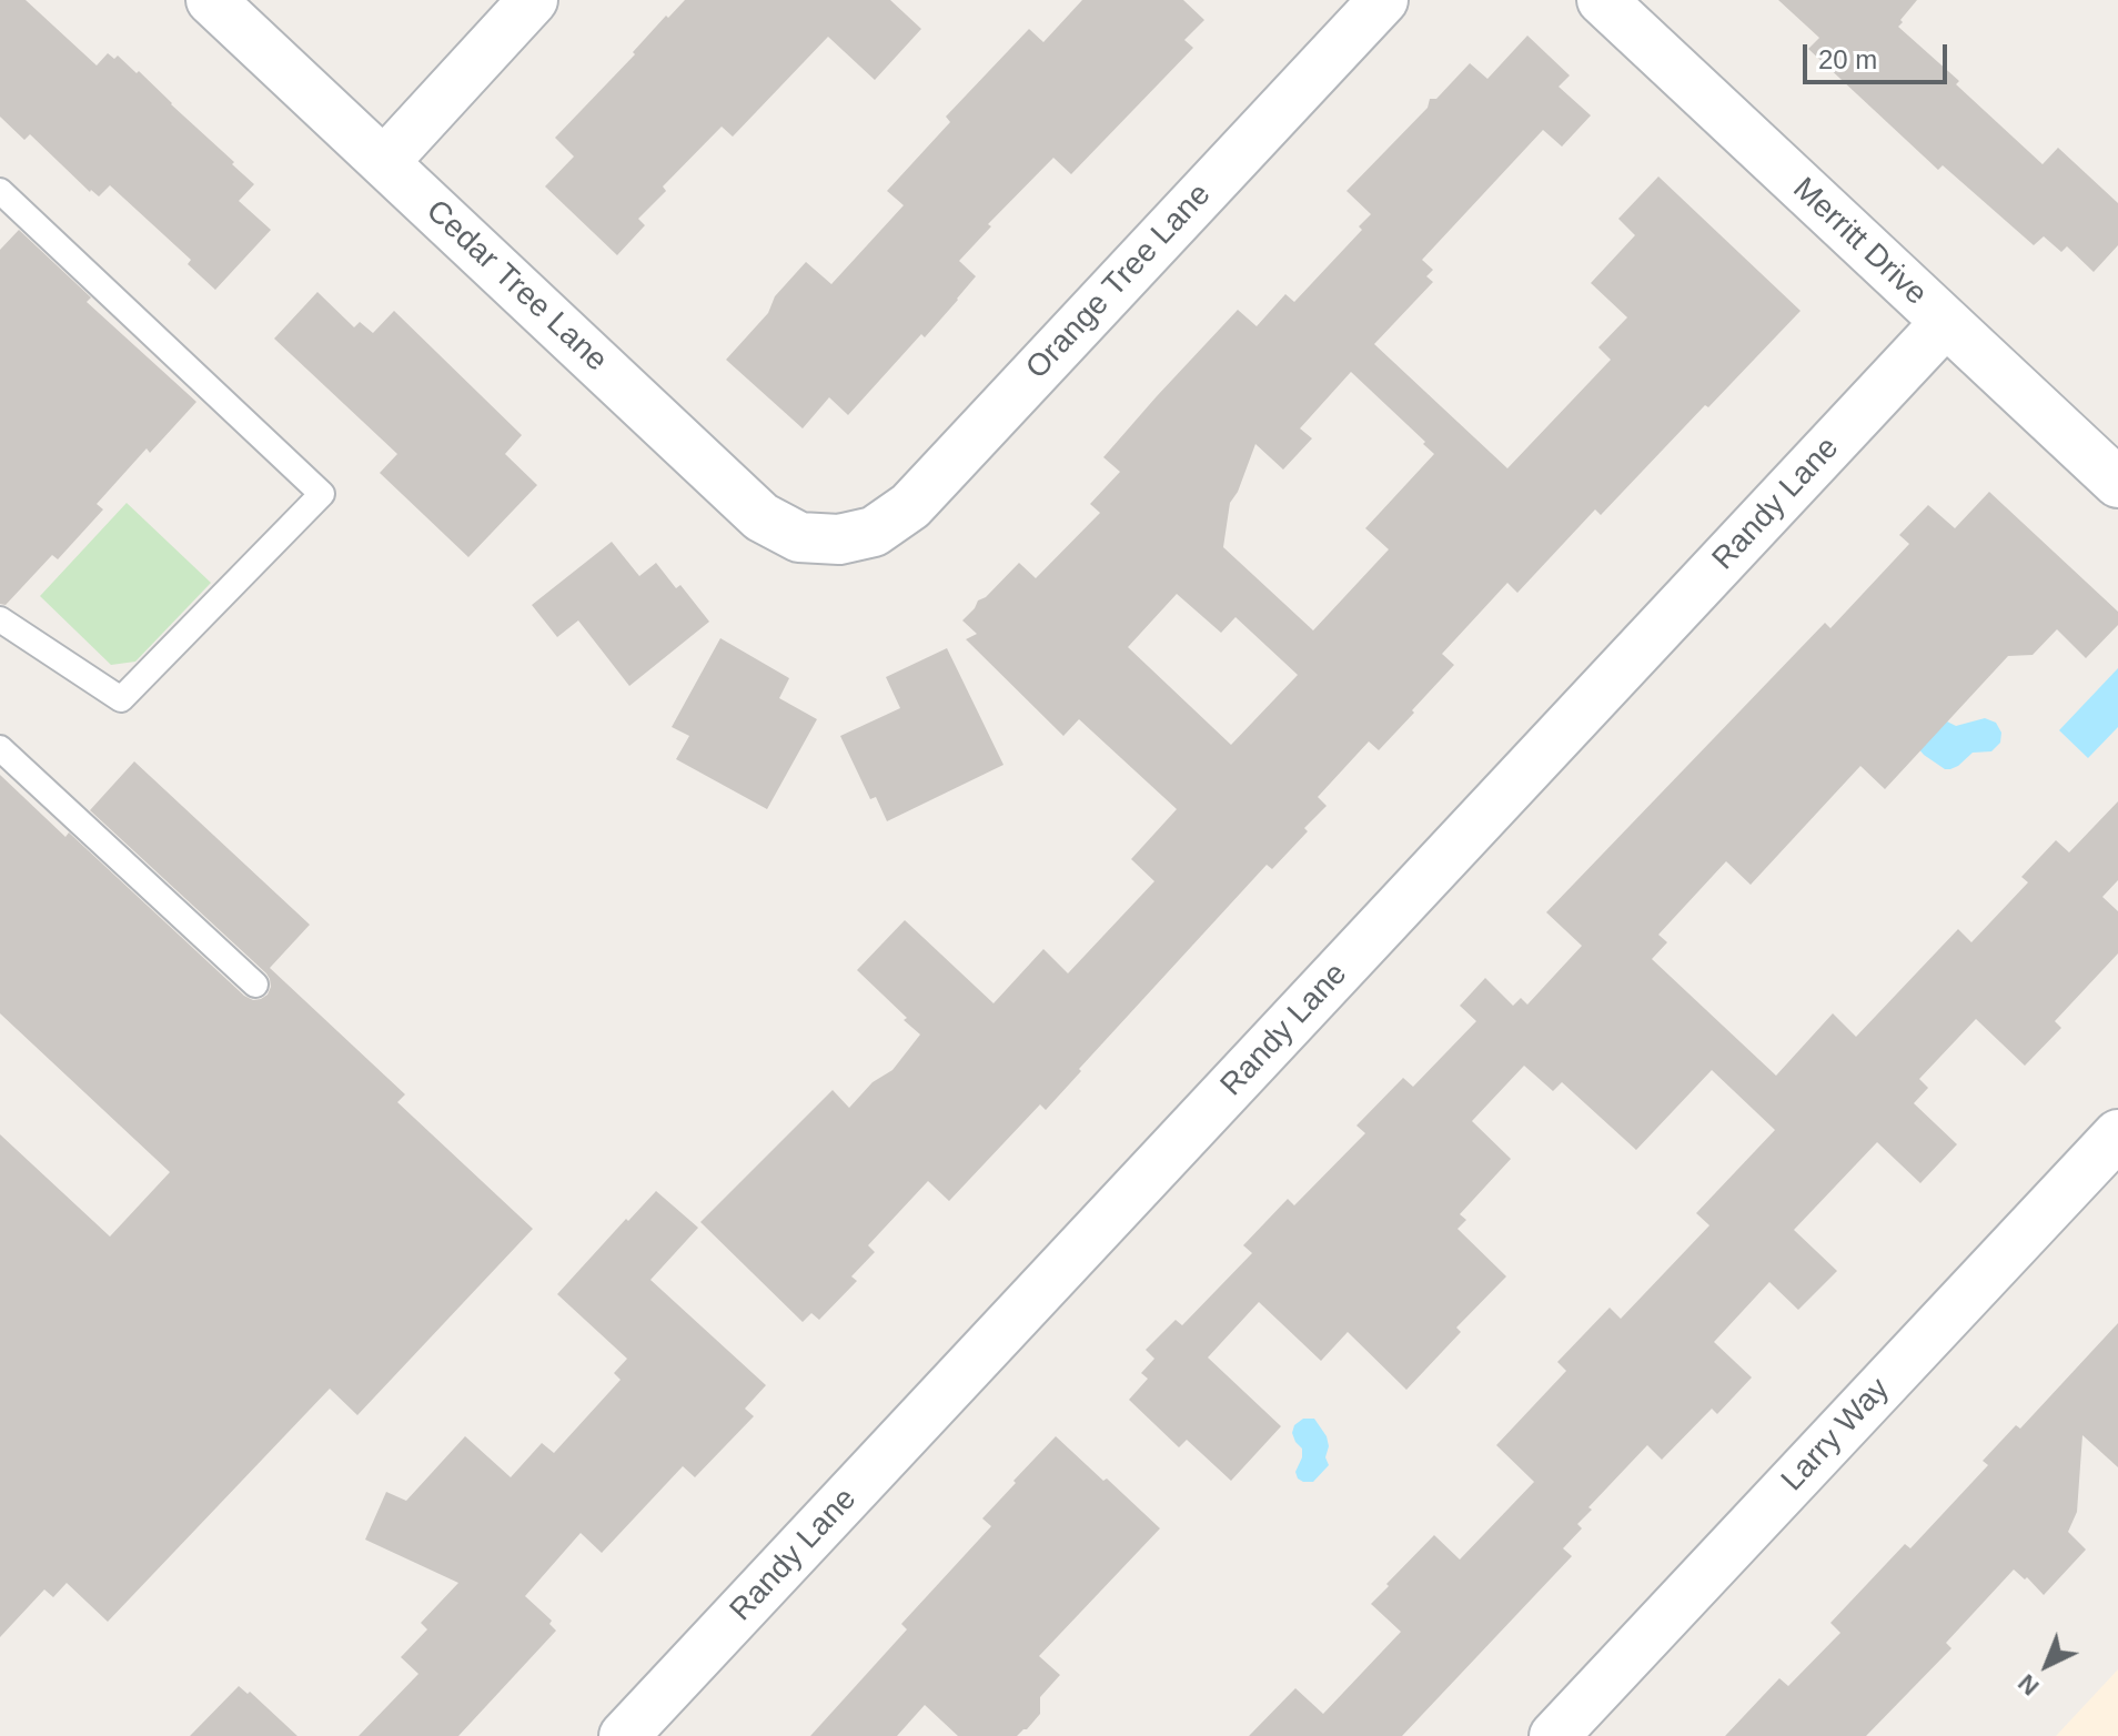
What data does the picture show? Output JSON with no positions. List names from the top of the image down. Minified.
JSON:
{"streets":{"street":["Merritt Drive","Orange Tree Lane","Cedar Tree Lane","Randy Lane","Larry Way"]},"crossings":[["Merritt Drive","Randy Lane"],["Orange Tree Lane","Cedar Tree Lane"]],"scale_bar":"20 m","north":"bottom left"}
